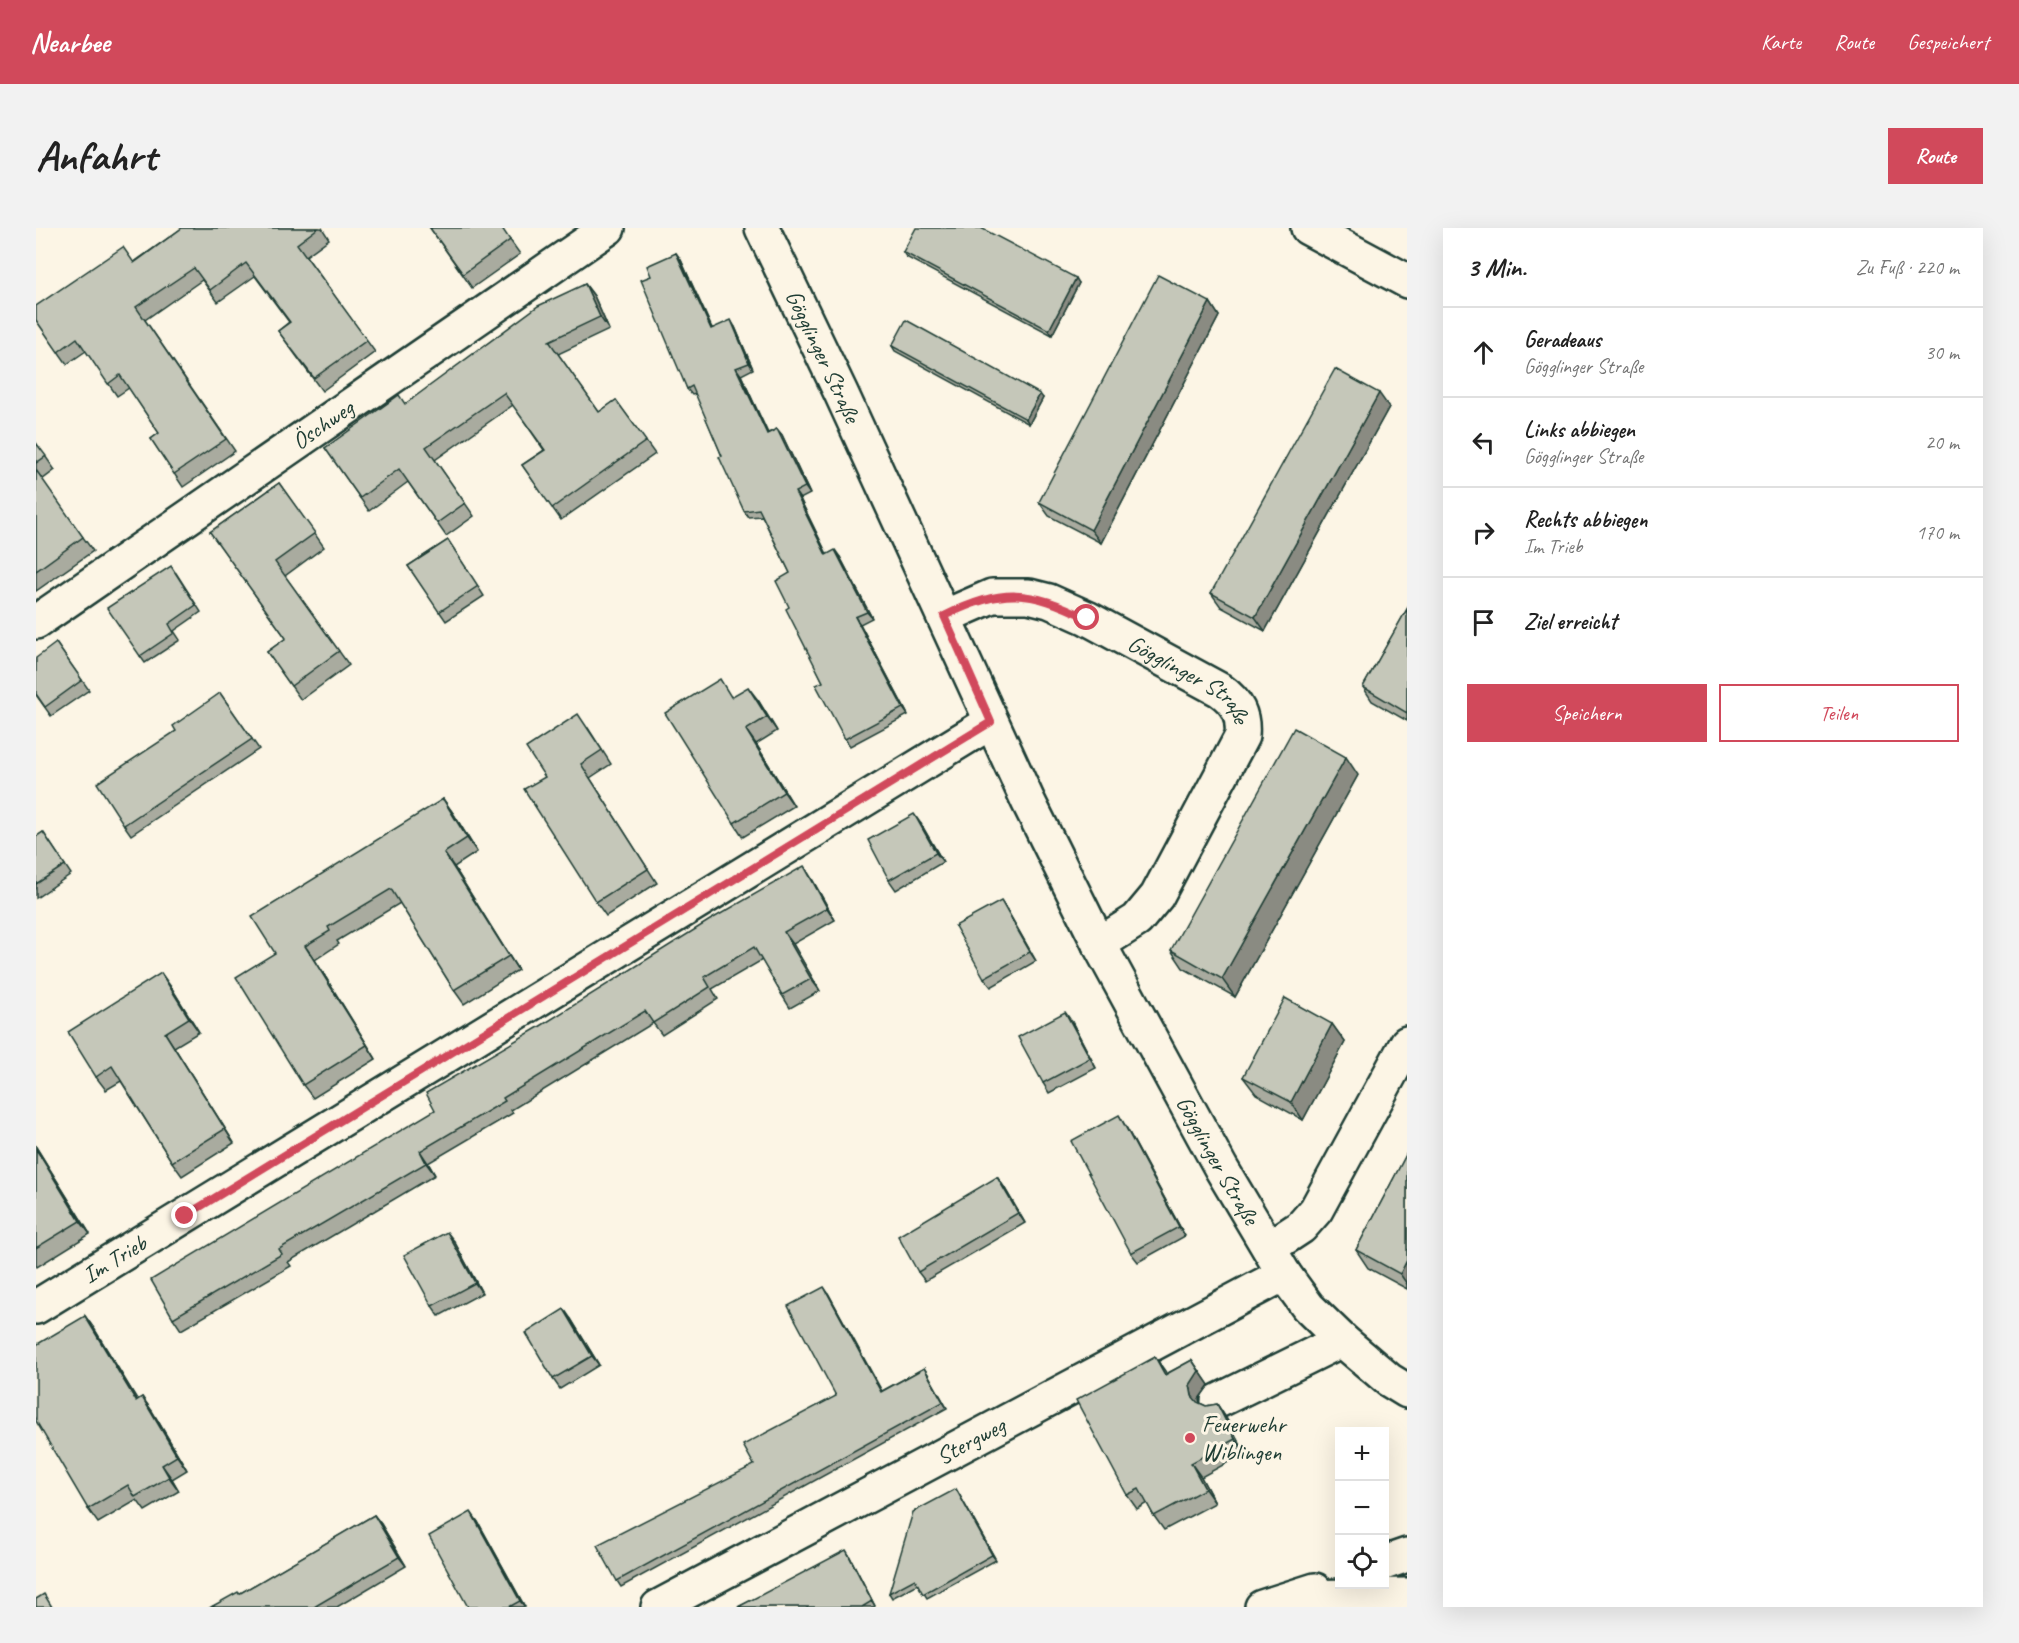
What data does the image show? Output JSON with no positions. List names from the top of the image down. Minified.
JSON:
{"streets":{"street":["Gögglinger Straße","Öschweg","Im Trieb","Stergweg"]},"crossings":[["Gögglinger Straße","Im Trieb"],["Gögglinger Straße","Stergweg"]],"places":["Feuerwehr Wiblingen"],"page":{"header":"Nearbee","nav":["Karte","Route","Gespeichert"],"buttons":["Route",["Speichern","Teilen"]],"title":"Anfahrt","heading":["3 Min.","Zu Fuß · 220 m"],"list":[["Geradeaus","Gögglinger Straße","30 m"],["Links abbiegen","Gögglinger Straße","20 m"],["Rechts abbiegen","Im Trieb","170 m"],"Ziel erreicht"],"map_buttons":["+","−"]}}
